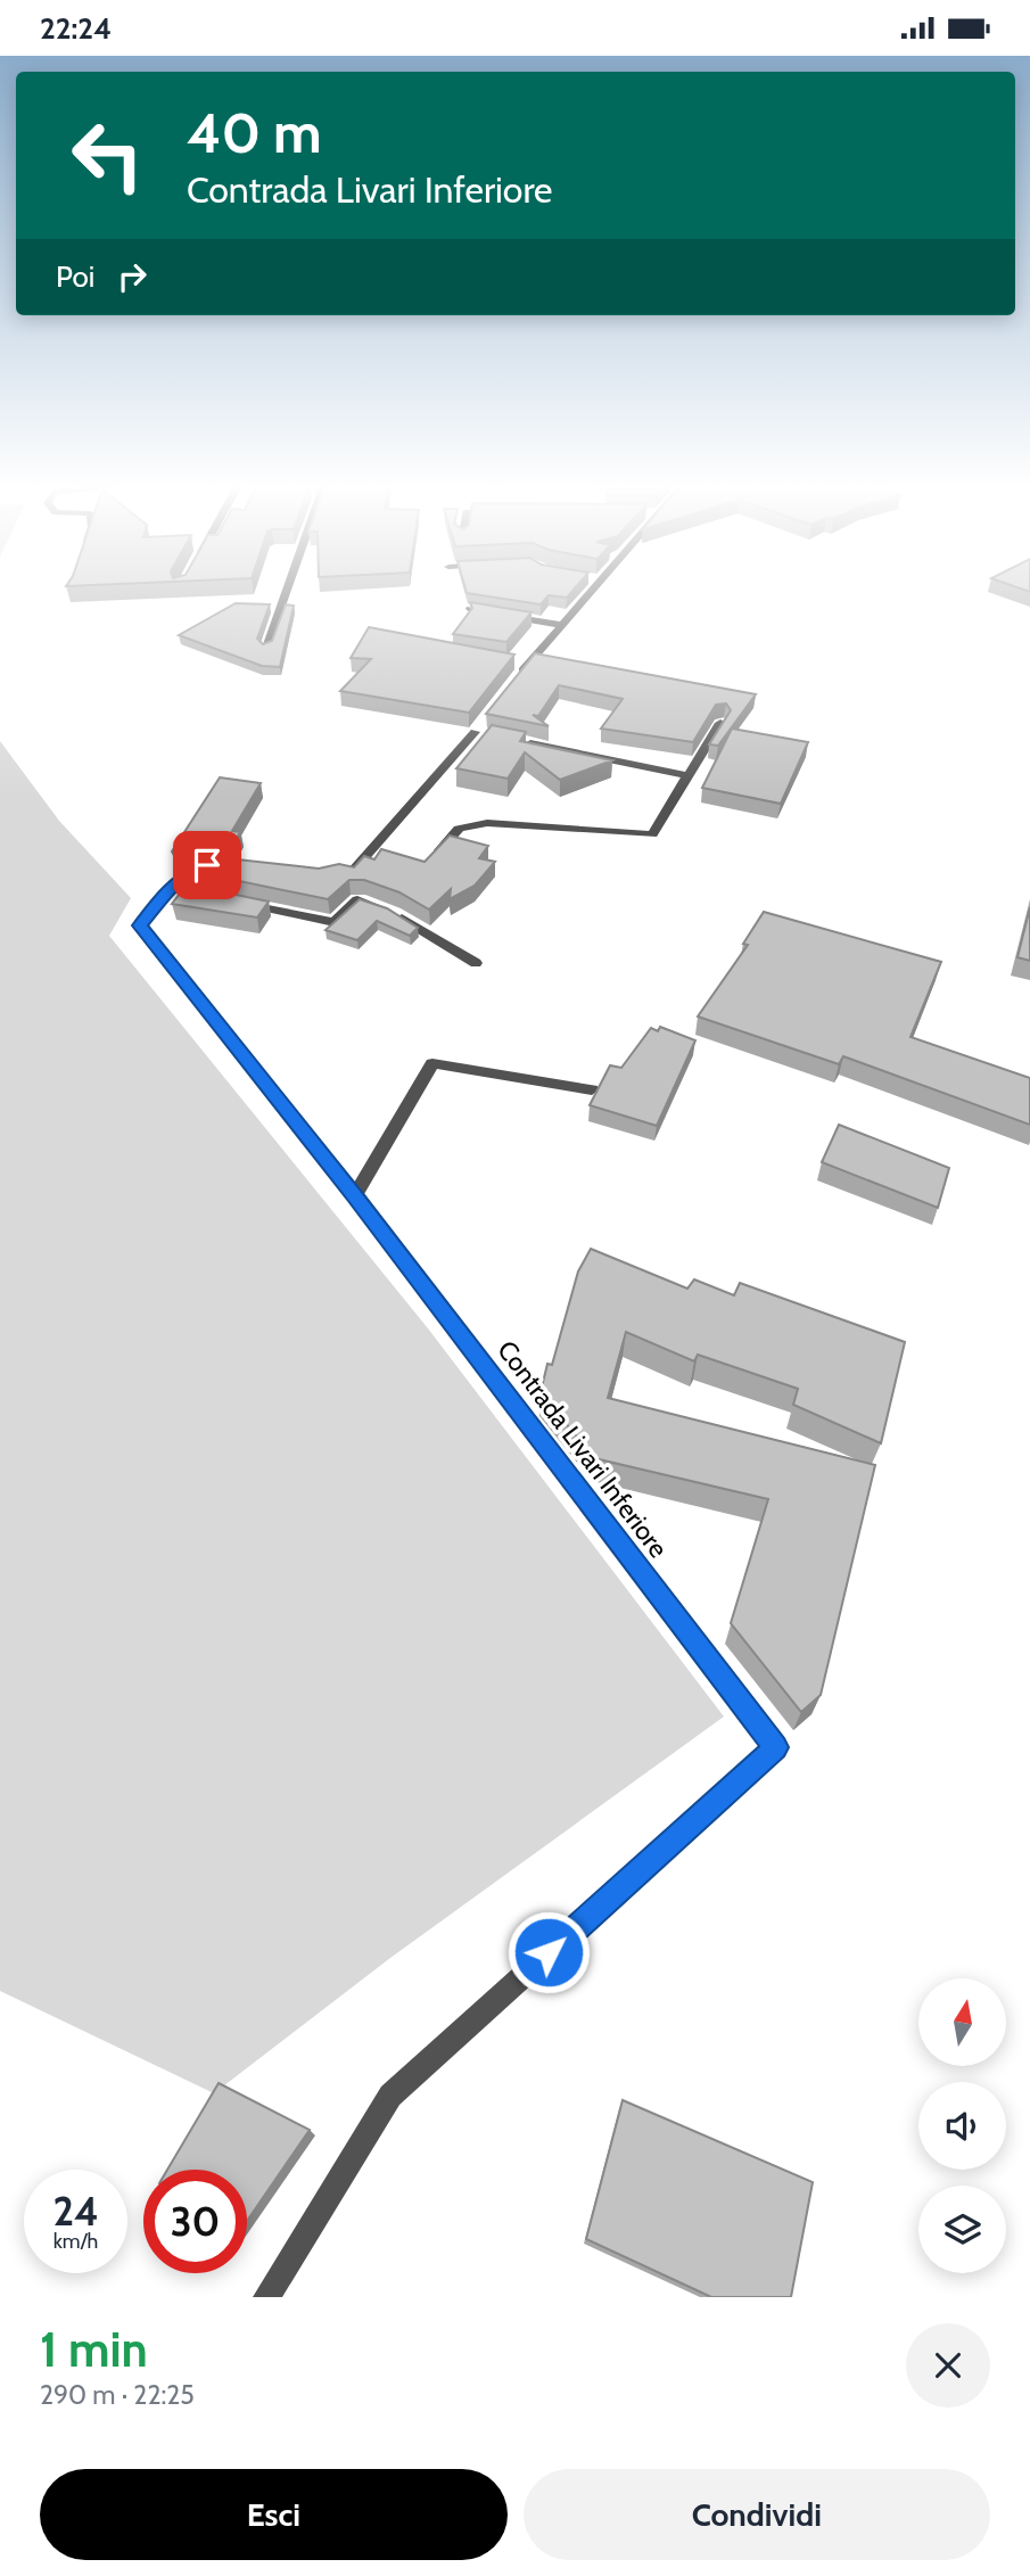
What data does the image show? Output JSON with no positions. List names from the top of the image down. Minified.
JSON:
{"streets":{"street":["Contrada Livari Inferiore"]},"north":"top","page":{"status":"22:24","turn":["40 m","Contrada Livari Inferiore"],"then":"Poi","speed":"24 km/h","limit":"30","heading":["1 min","290 m · 22:25"],"buttons":["Esci","Condividi"]}}
